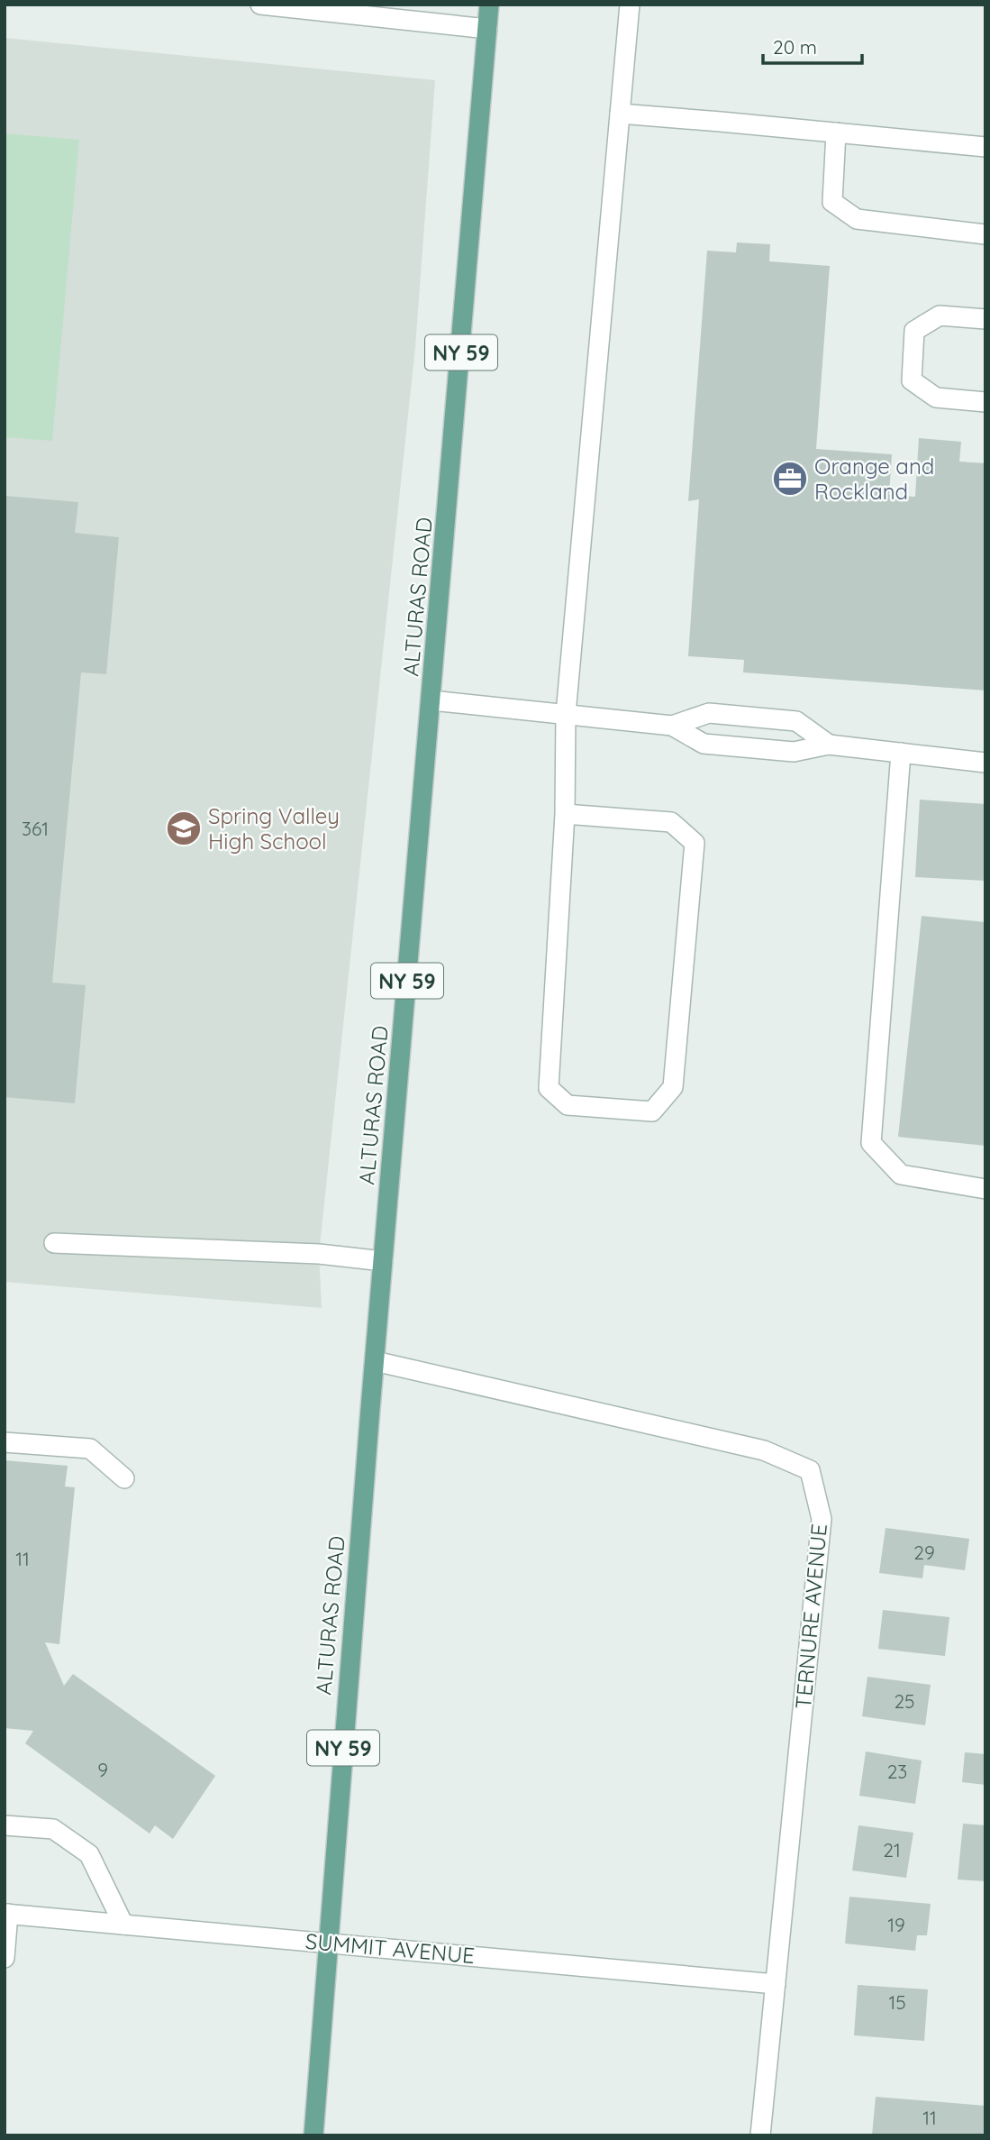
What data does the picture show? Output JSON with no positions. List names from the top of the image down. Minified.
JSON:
{"streets":{"main road":["NY 59","ALTURAS ROAD"],"street":["TERNURE AVENUE","SUMMIT AVENUE"]},"crossings":[["ALTURAS ROAD","TERNURE AVENUE"],["ALTURAS ROAD","SUMMIT AVENUE"],["TERNURE AVENUE","SUMMIT AVENUE"]],"places":{"office":["Orange and Rockland"],"school or university":["Spring Valley High School"]},"house_numbers":["361","29","11","25","9","23","21","19","15","11"],"scale_bar":"20 m"}
